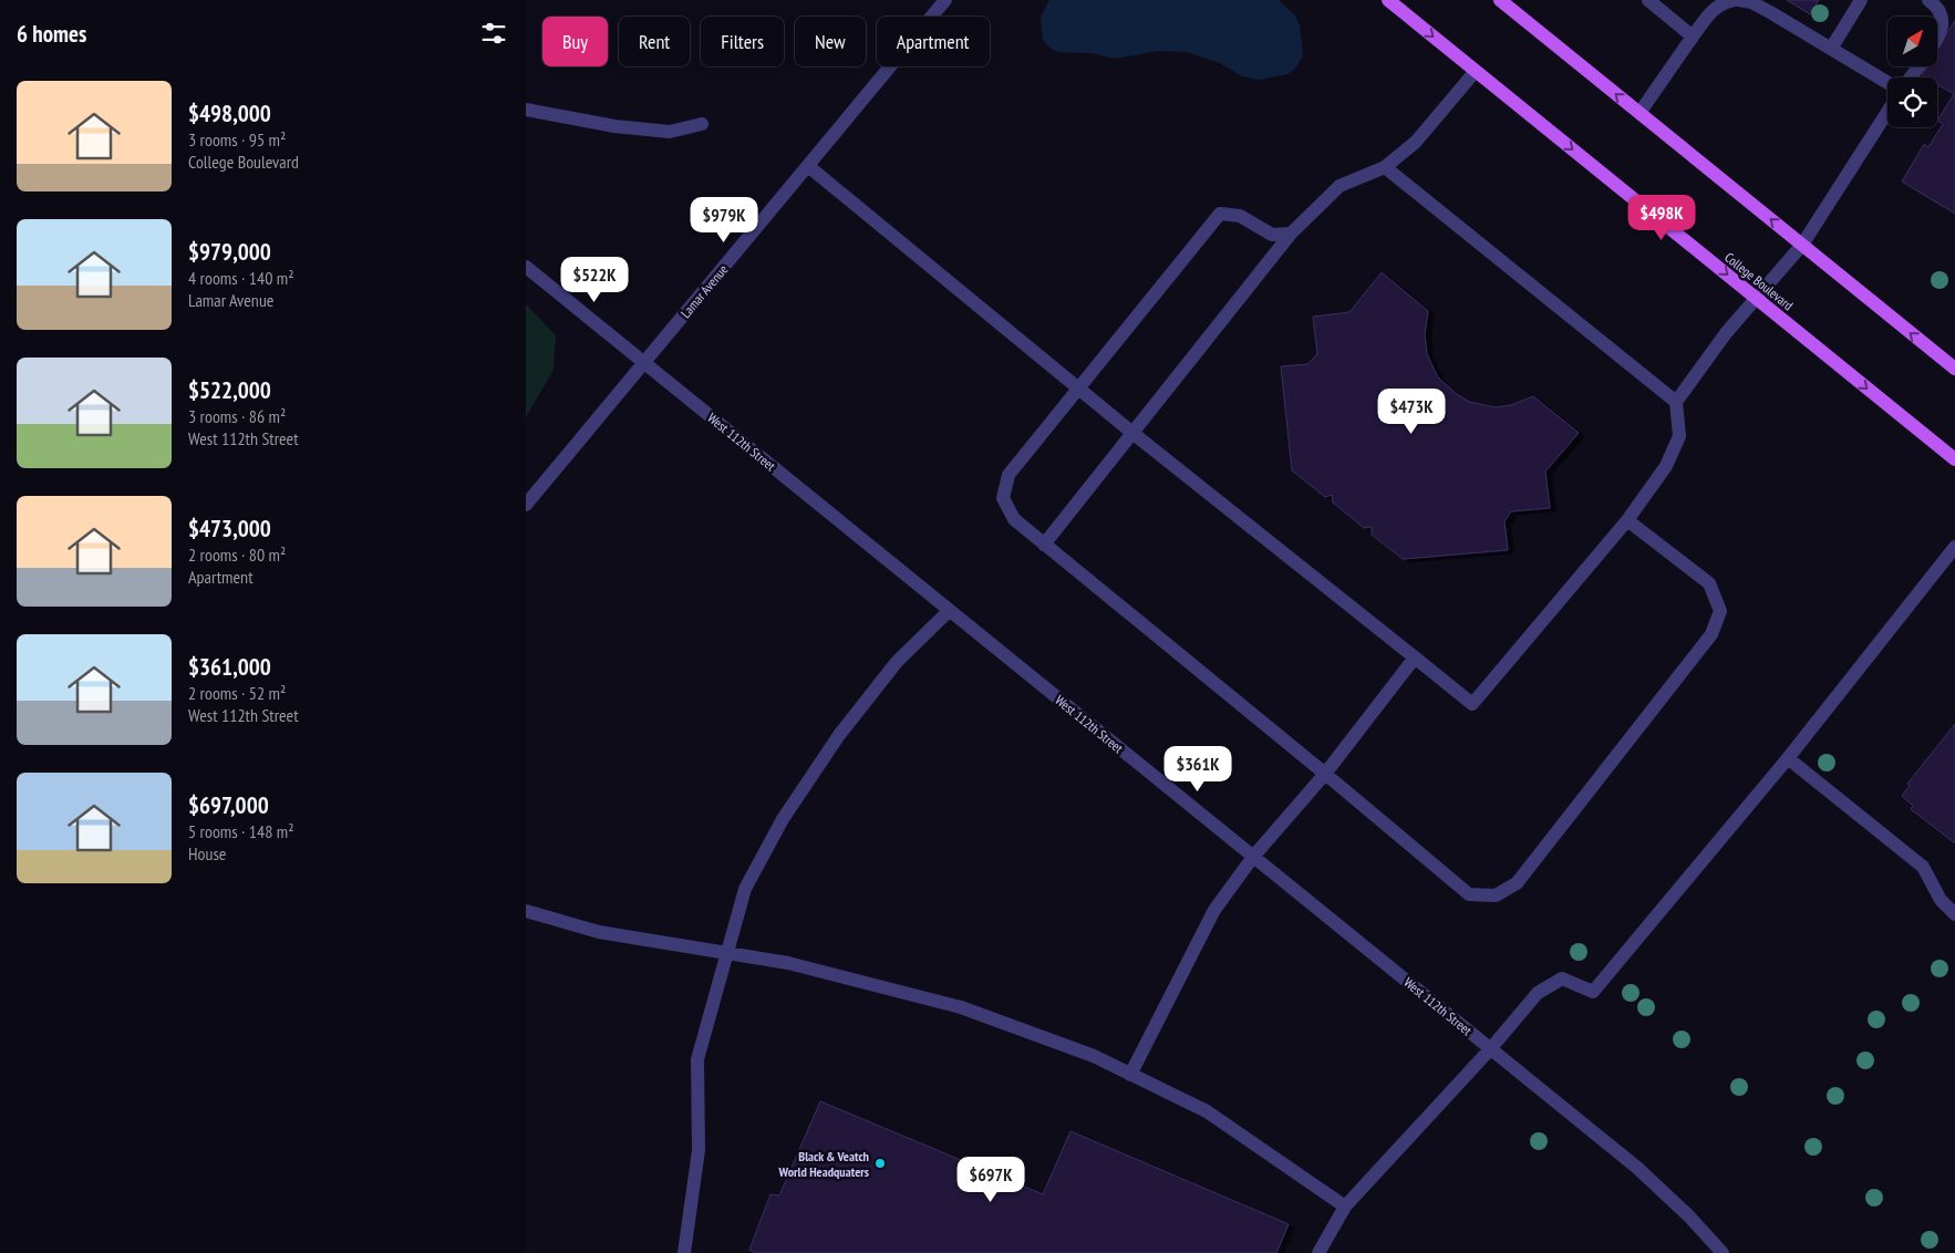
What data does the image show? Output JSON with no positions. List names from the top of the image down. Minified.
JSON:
{"streets":{"main road":["College Boulevard"],"street":["Lamar Avenue","West 112th Street"]},"crossings":[["Lamar Avenue","West 112th Street"]],"places":["Black & Veatch World Headquaters"],"north":"top right","page":{"heading":"6 homes","chip":["Buy","Rent","Filters","New","Apartment"],"list":[{"name":"$498,000","note":"3 rooms · 95 m² · College Boulevard"},{"name":"$979,000","note":"4 rooms · 140 m² · Lamar Avenue"},{"name":"$522,000","note":"3 rooms · 86 m² · West 112th Street"},{"name":"$473,000","note":"2 rooms · 80 m² · Apartment"},{"name":"$361,000","note":"2 rooms · 52 m² · West 112th Street"},{"name":"$697,000","note":"5 rooms · 148 m² · House"}],"price":["$498K","$979K","$522K","$473K","$361K","$697K"]}}
